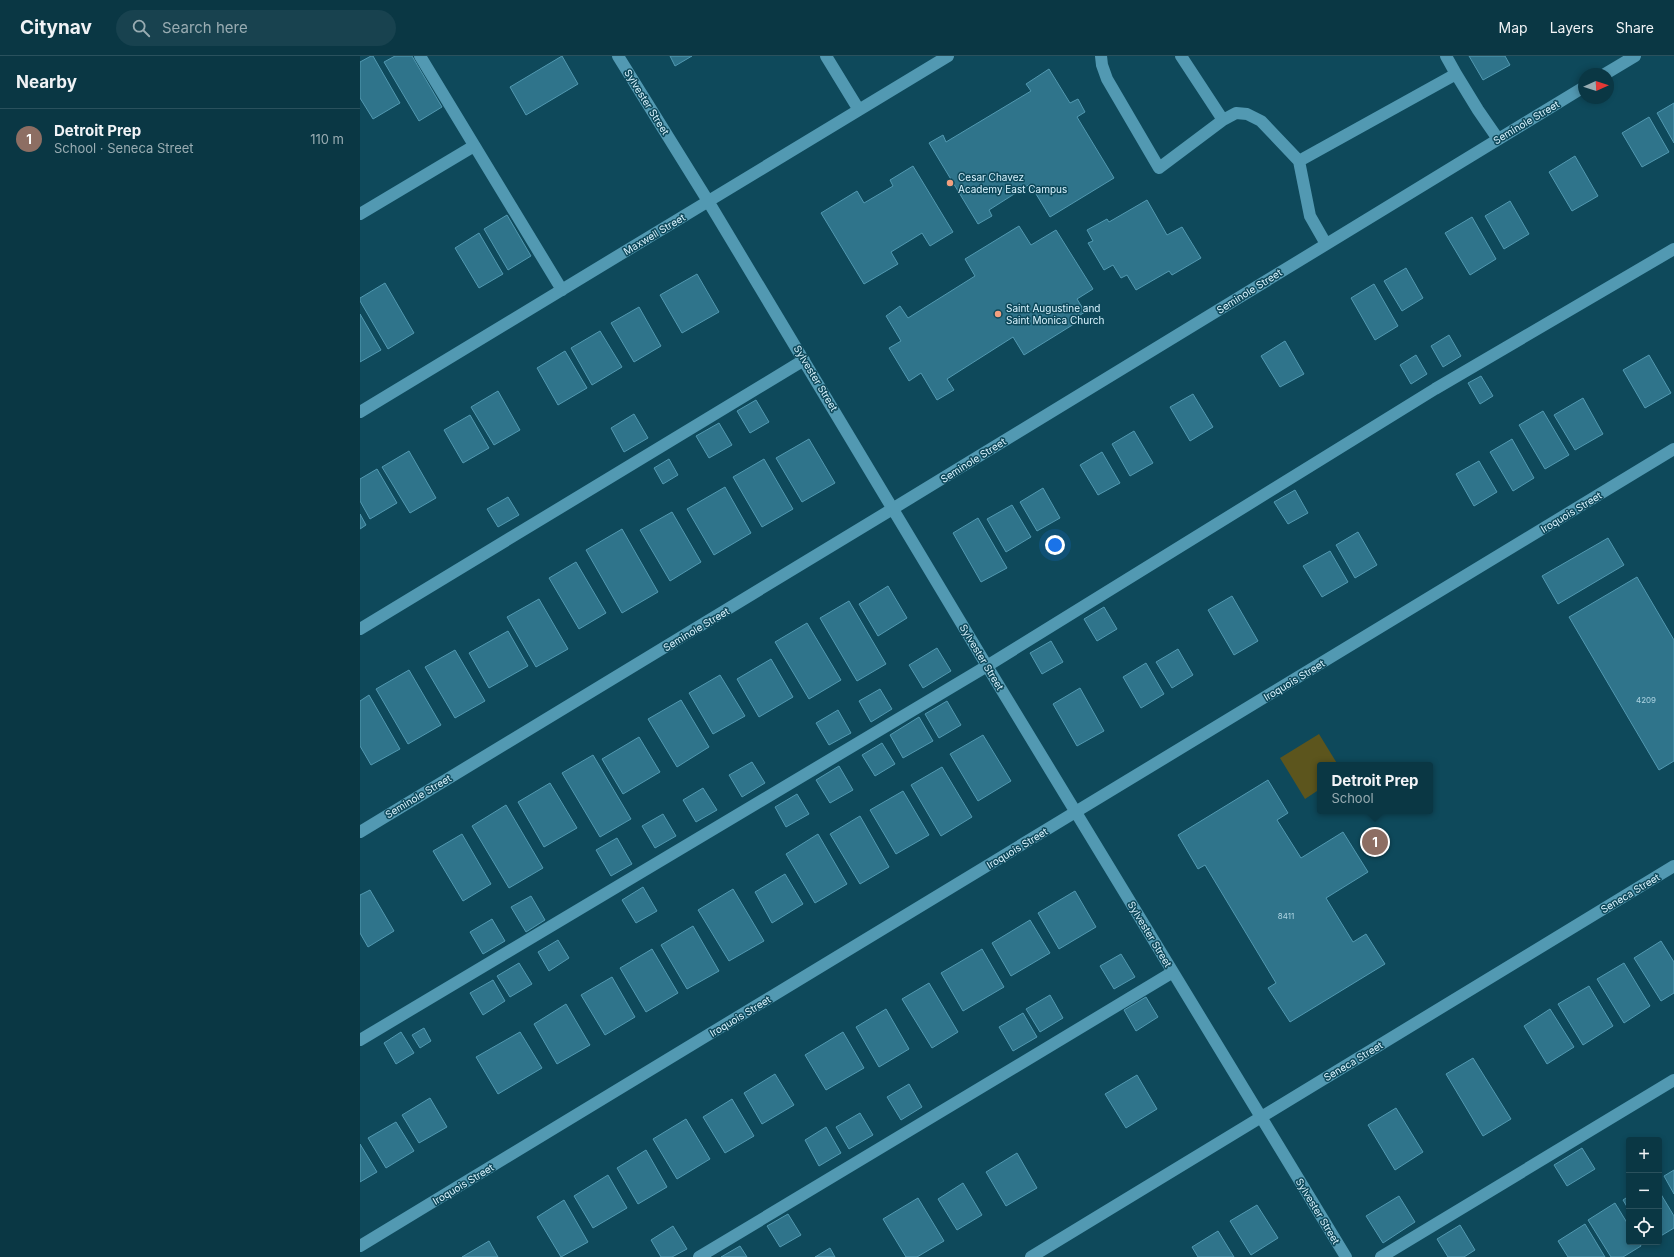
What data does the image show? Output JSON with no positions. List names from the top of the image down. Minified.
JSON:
{"streets":{"street":["Sylvester Street","Seminole Street","Maxwell Street","Iroquois Street","Seneca Street"]},"crossings":[["Sylvester Street","Seminole Street"],["Sylvester Street","Maxwell Street"],["Sylvester Street","Iroquois Street"],["Sylvester Street","Seneca Street"]],"places":["Cesar Chavez Academy East Campus","Saint Augustine and Saint Monica Church"],"house_numbers":["4209","8411"],"north":"right","page":{"header":"Citynav","search":"Search here","nav":["Map","Layers","Share"],"heading":"Nearby","list":[{"mark":"1","name":"Detroit Prep","note":"School · Seneca Street","value":"110 m"}],"popup":["Detroit Prep","School"],"pins":"1","map_buttons":["+","−"]}}
